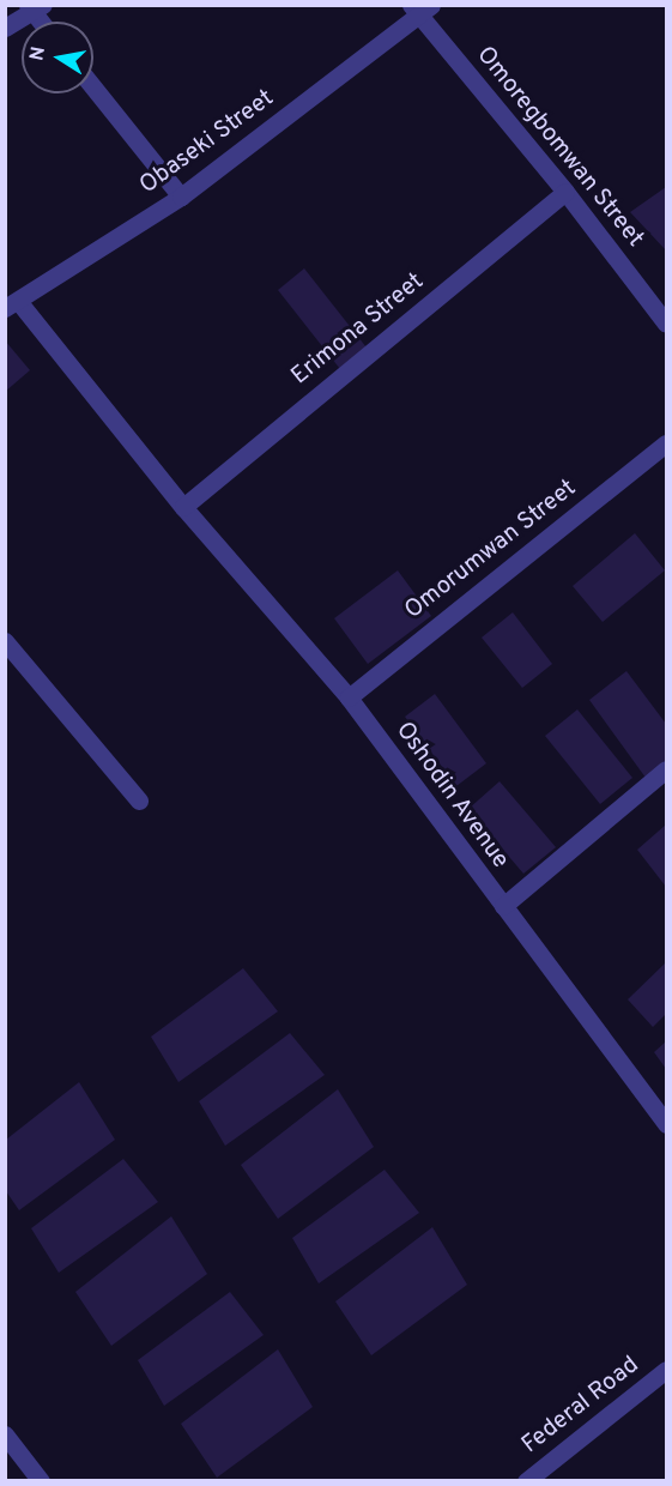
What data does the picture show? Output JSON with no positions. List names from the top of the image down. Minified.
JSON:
{"streets":{"street":["Obaseki Street","Omoregbomwan Street","Erimona Street","Omorumwan Street","Oshodin Avenue","Federal Road"]},"crossings":[["Obaseki Street","Omoregbomwan Street"],["Obaseki Street","Oshodin Avenue"],["Omoregbomwan Street","Erimona Street"],["Erimona Street","Oshodin Avenue"],["Omorumwan Street","Oshodin Avenue"]],"north":"left"}
